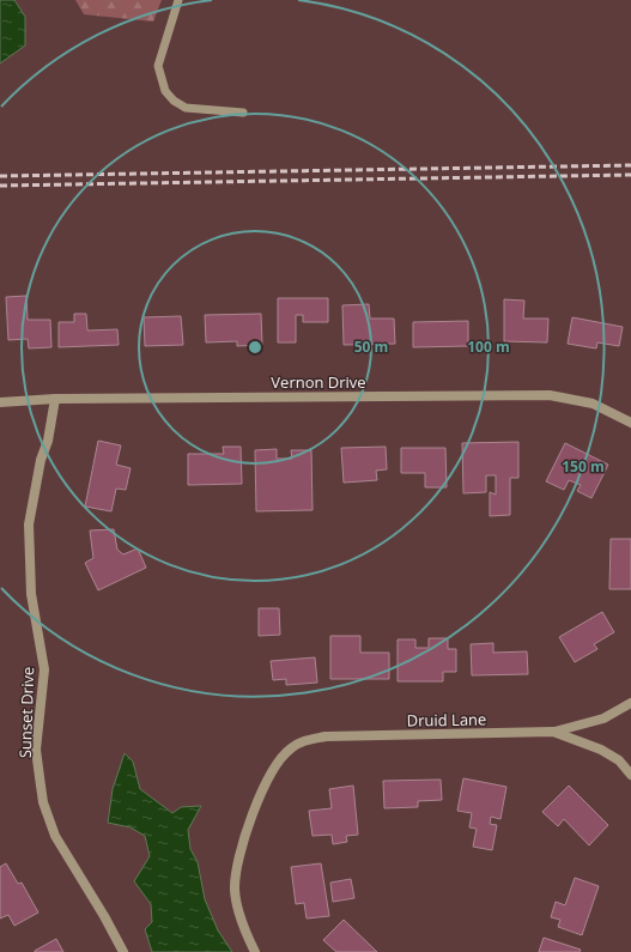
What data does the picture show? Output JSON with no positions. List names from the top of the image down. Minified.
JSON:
{"streets":{"street":["Vernon Drive","Sunset Drive","Druid Lane"]},"crossings":[["Vernon Drive","Sunset Drive"]],"rings":["50 m","100 m","150 m"]}
